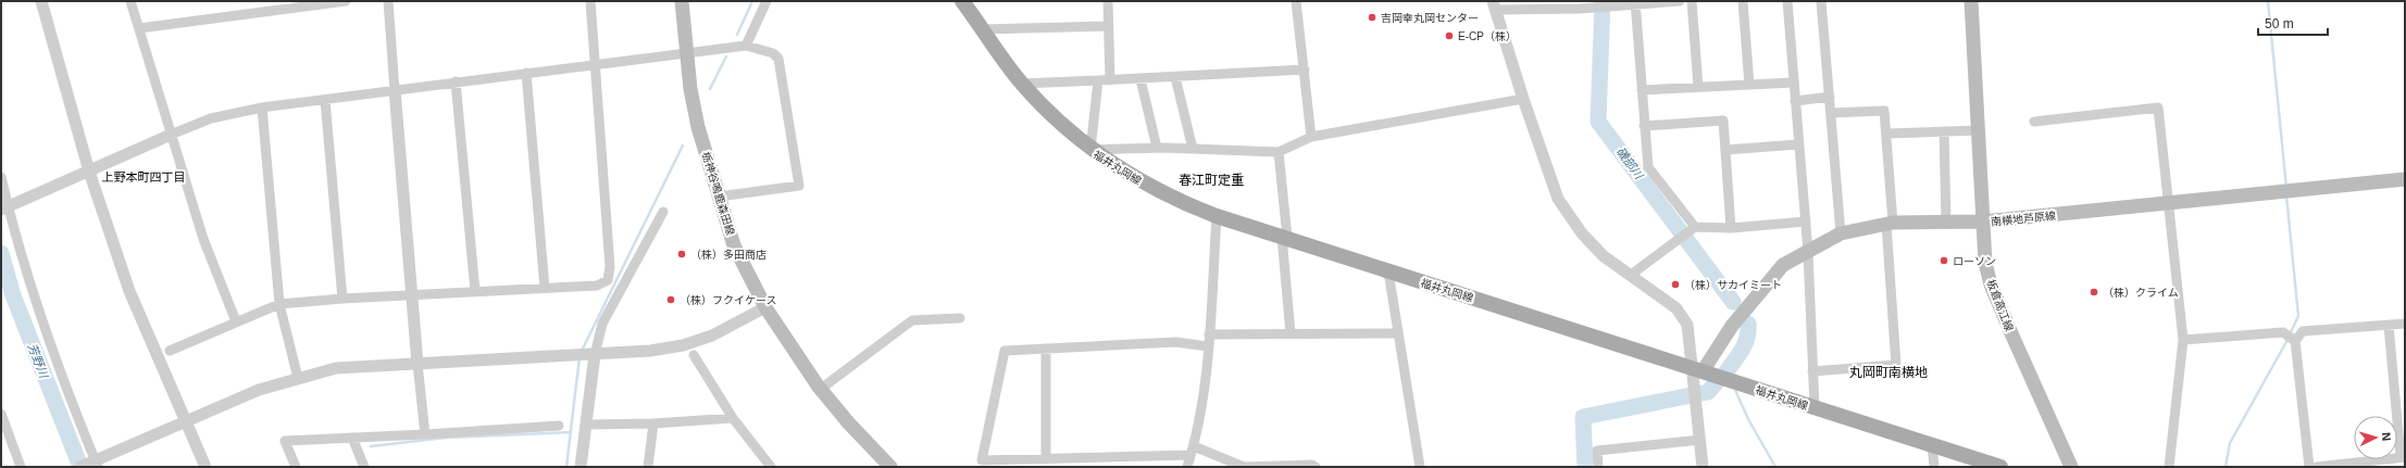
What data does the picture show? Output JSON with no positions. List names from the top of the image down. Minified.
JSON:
{"streets":{"main road":["福井丸岡線","栃神谷鳴鹿森田線","南横地芦原線","板倉高江線"]},"crossings":[["福井丸岡線","南横地芦原線"],["南横地芦原線","板倉高江線"]],"districts":["上野本町四丁目","春江町定重","丸岡町南横地"],"water":["磯部川","芳野川"],"places":["吉岡幸丸岡センター","E-CP（株）","（株）多田商店","ローソン","（株）サカイミート","（株）クライム","（株）フクイケース"],"scale_bar":"50 m","north":"right"}
